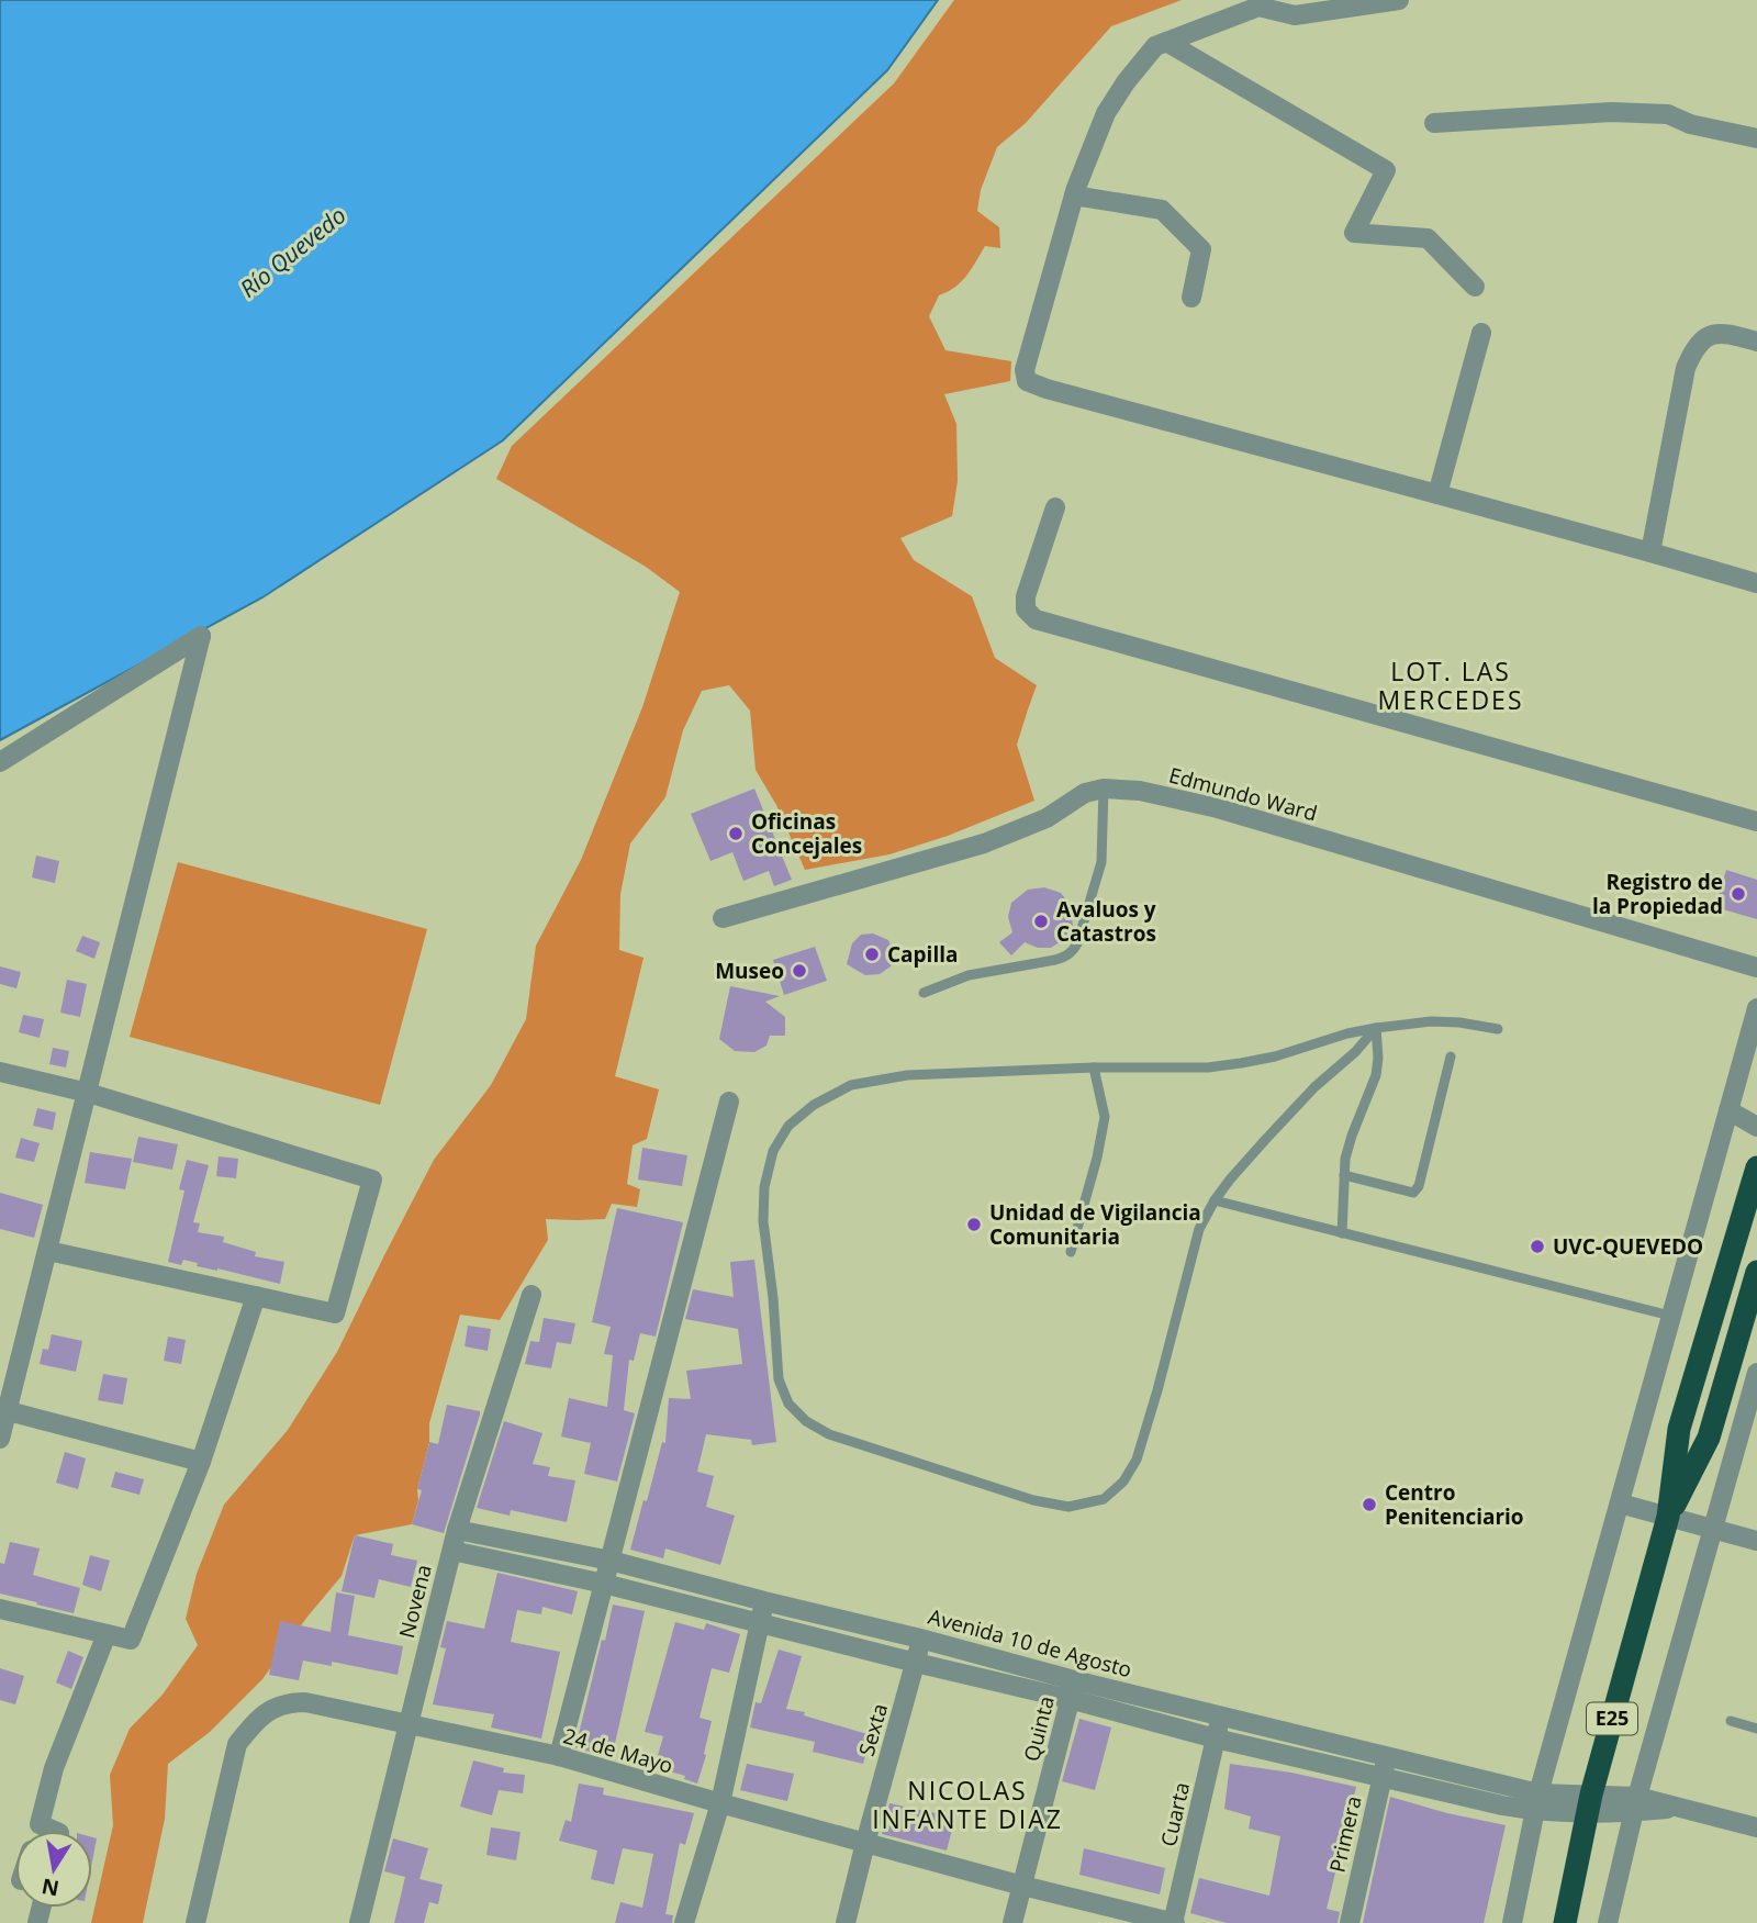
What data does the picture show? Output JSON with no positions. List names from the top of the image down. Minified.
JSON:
{"streets":{"highway":["E25"],"street":["Edmundo Ward","Novena","Avenida 10 de Agosto","Quinta","Sexta","24 de Mayo","Cuarta","Primera"]},"crossings":[["Novena","Avenida 10 de Agosto"],["Novena","24 de Mayo"],["Avenida 10 de Agosto","E25"],["Avenida 10 de Agosto","Quinta"],["Avenida 10 de Agosto","Sexta"],["Avenida 10 de Agosto","Cuarta"],["Avenida 10 de Agosto","Primera"],["Quinta","24 de Mayo"],["Sexta","24 de Mayo"],["24 de Mayo","Cuarta"]],"districts":["LOT. LAS MERCEDES","NICOLAS INFANTE DIAZ"],"water":["Río Quevedo"],"places":["Oficinas Concejales","Registro de la Propiedad","Avaluos y Catastros","Capilla","Museo","Unidad de Vigilancia Comunitaria","UVC-QUEVEDO","Centro Penitenciario"],"north":"bottom"}
